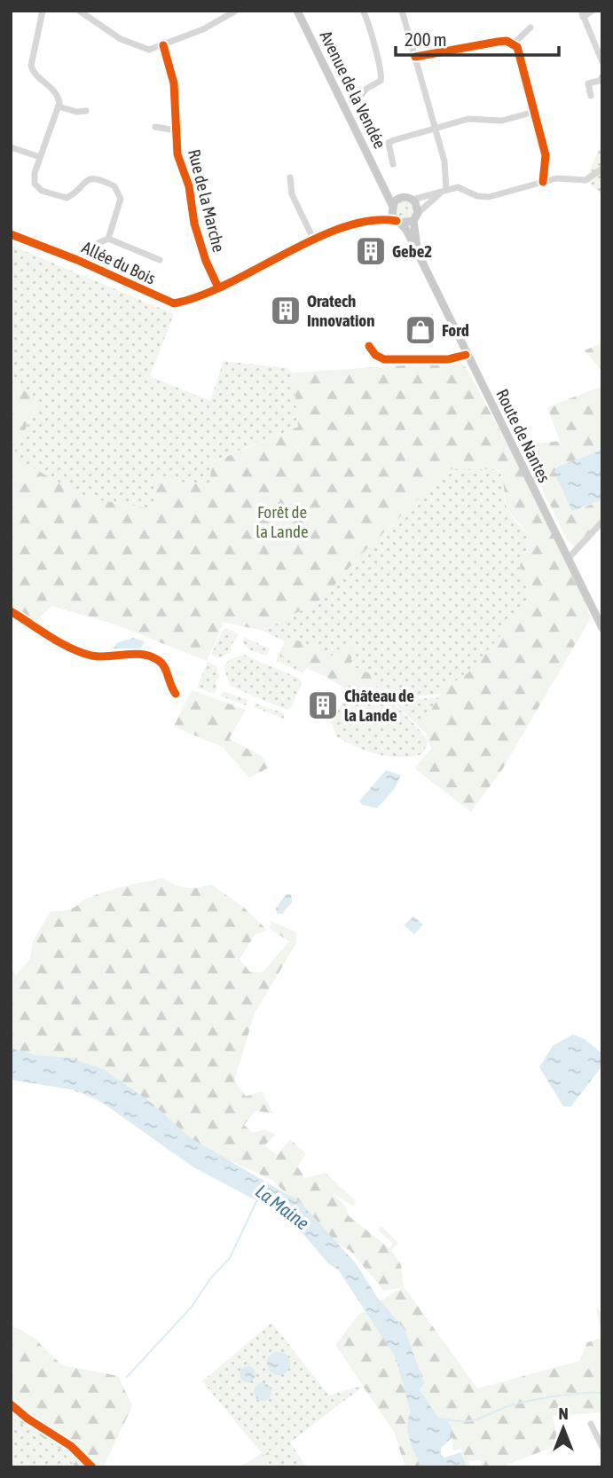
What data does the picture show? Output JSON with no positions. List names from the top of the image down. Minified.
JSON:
{"streets":{"main road":["Avenue de la Vendée","Route de Nantes"],"street":["Rue de la Marche","Allée du Bois"]},"crossings":[["Avenue de la Vendée","Route de Nantes"],["Rue de la Marche","Allée du Bois"]],"water":["La Maine"],"parks":["Forêt de la Lande"],"places":{"building":["Gebe2","Oratech Innovation","Château de la Lande"],"shop":["Ford"]},"scale_bar":"200 m","north":"top"}
